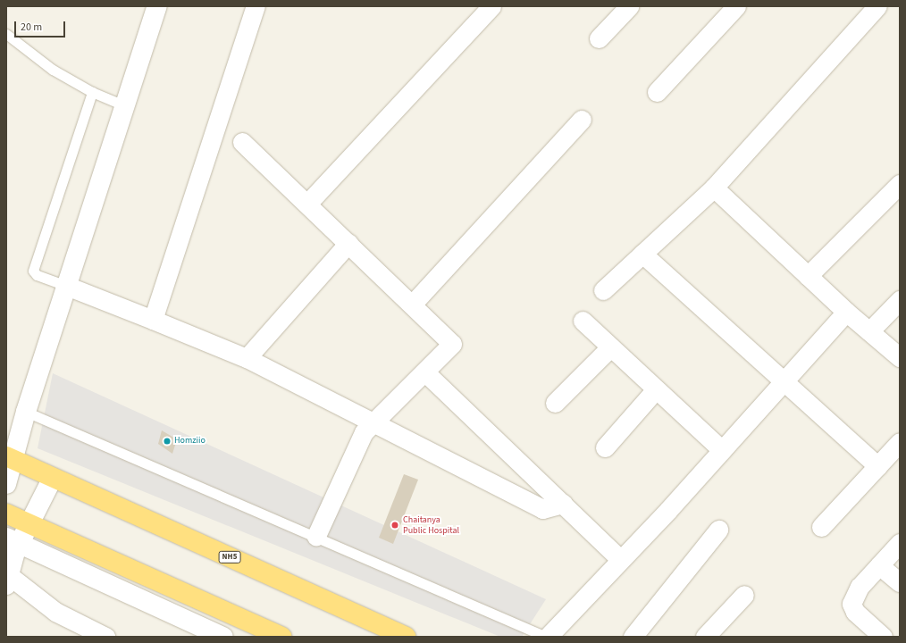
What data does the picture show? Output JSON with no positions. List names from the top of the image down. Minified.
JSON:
{"streets":{"highway":["NH5"]},"places":["Homziio","Chaitanya Public Hospital"],"scale_bar":"20 m"}
